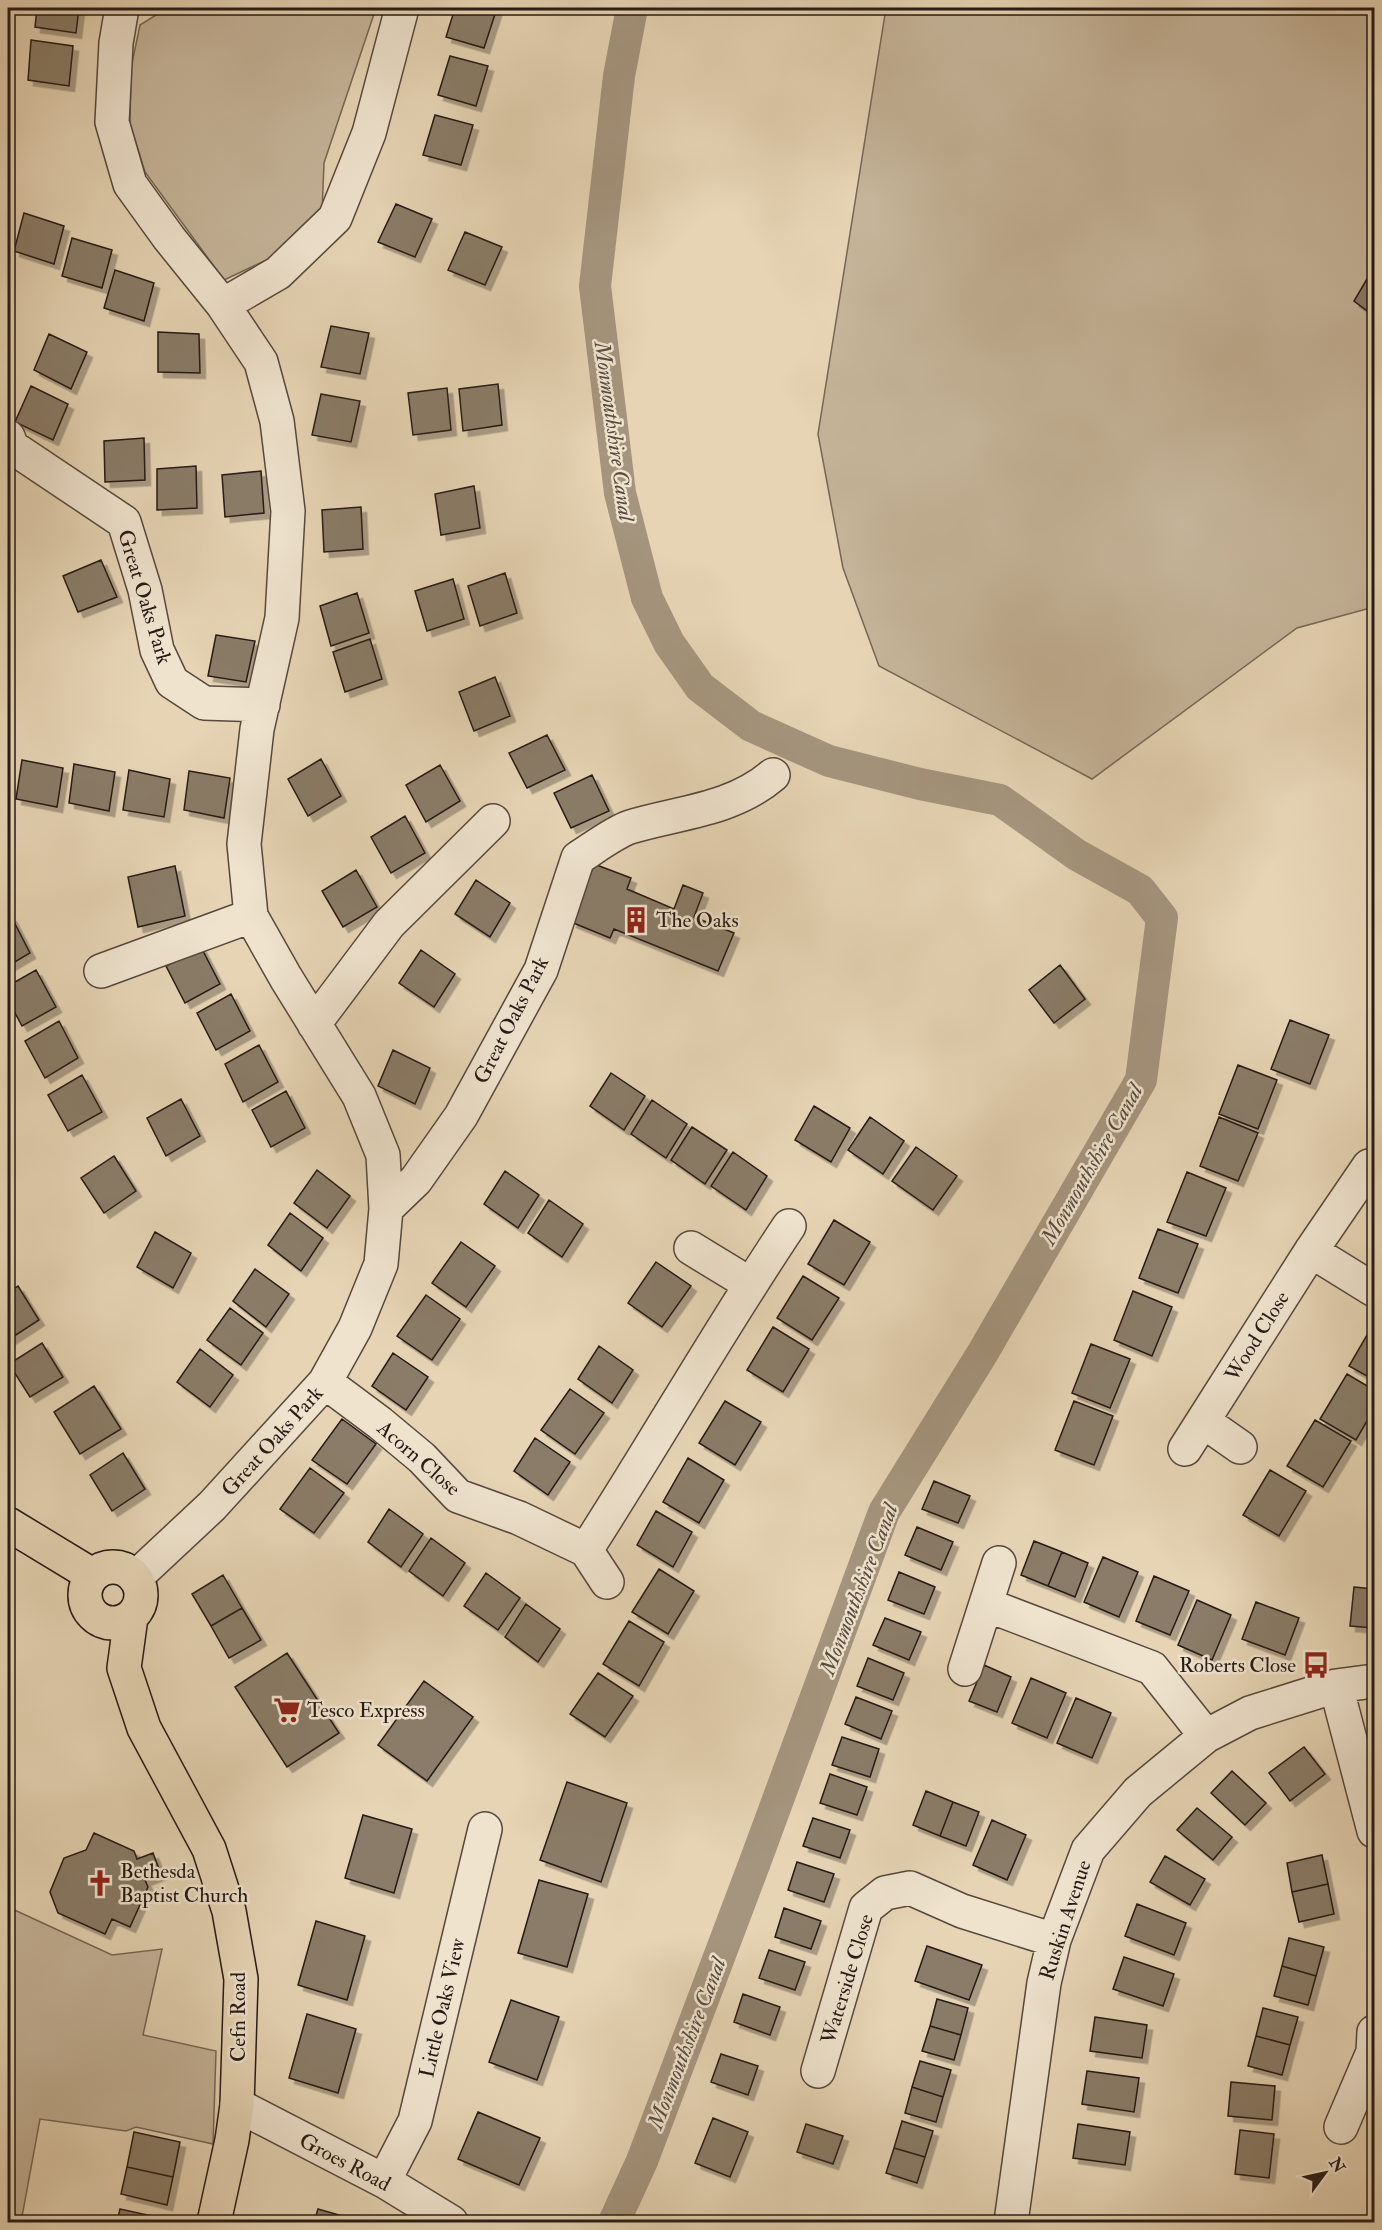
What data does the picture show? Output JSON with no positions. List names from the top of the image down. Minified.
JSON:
{"streets":{"main road":["Cefn Road"],"street":["Great Oaks Park","Wood Close","Acorn Close","Ruskin Avenue","Waterside Close","Little Oaks View","Groes Road"]},"crossings":[["Great Oaks Park","Acorn Close"],["Great Oaks Park","Cefn Road"],["Ruskin Avenue","Waterside Close"],["Little Oaks View","Groes Road"],["Cefn Road","Groes Road"]],"water":["Monmouthshire Canal"],"places":{"building":["The Oaks"],"bus stop":["Roberts Close"],"supermarket":["Tesco Express"],"church":["Bethesda Baptist Church"]},"north":"top right"}
